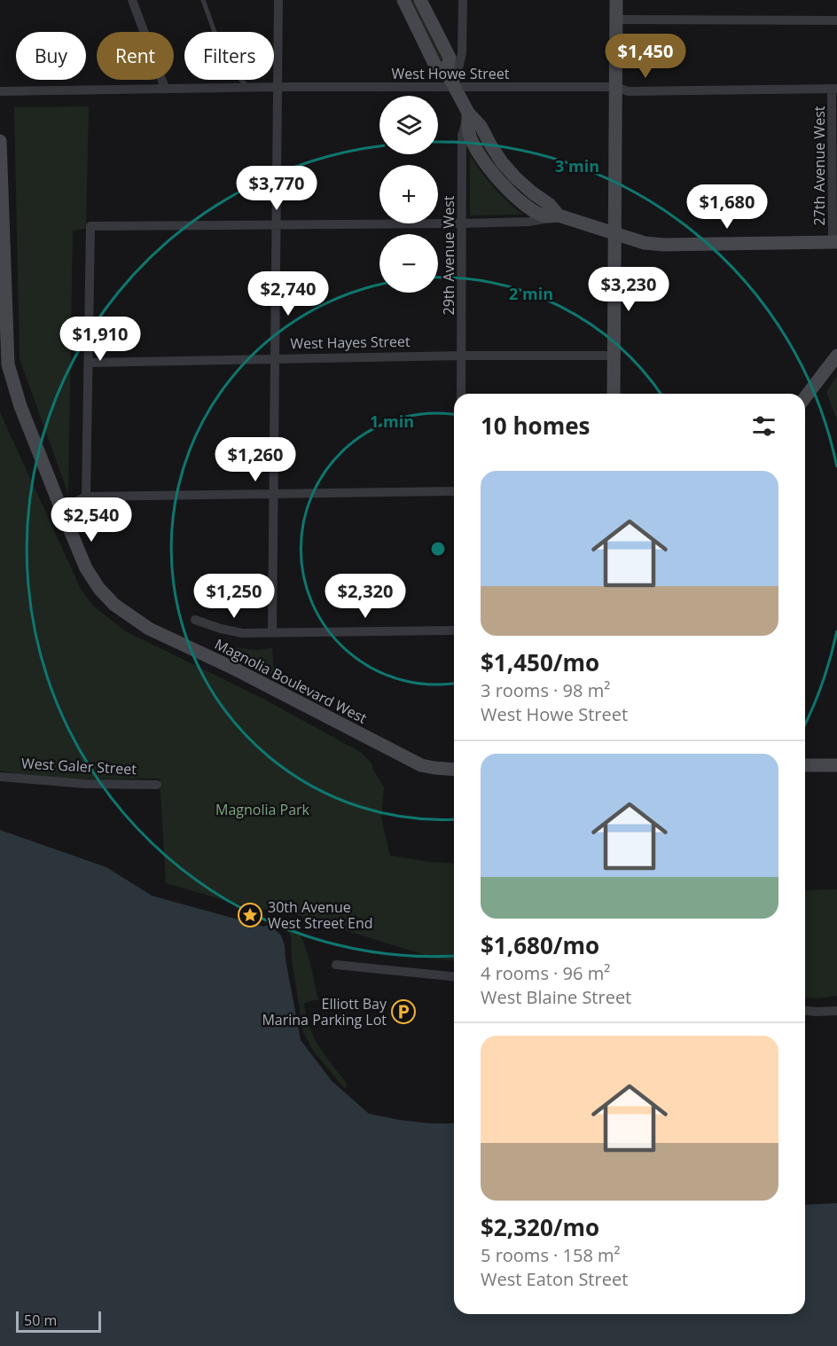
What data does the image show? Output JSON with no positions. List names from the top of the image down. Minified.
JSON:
{"streets":{"main road":["Magnolia Boulevard West"],"street":["West Howe Street","27th Avenue West","29th Avenue West","West Hayes Street","West Galer Street"]},"crossings":[["West Howe Street","27th Avenue West"],["29th Avenue West","West Hayes Street"]],"parks":["Magnolia Park"],"places":{"place":["30th Avenue West Street End"],"parking":["Elliott Bay Marina Parking Lot"]},"scale_bar":"50 m","page":{"chip":["Buy","Rent","Filters"],"price":["$1,450","$3,770","$1,680","$3,230","$2,740","$1,910","$1,260","$2,540","$1,250","$2,320"],"map_buttons":["+","−"],"heading":"10 homes","list":[{"name":"$1,450/mo","note":"3 rooms · 98 m² · West Howe Street"},{"name":"$1,680/mo","note":"4 rooms · 96 m² · West Blaine Street"},{"name":"$2,320/mo","note":"5 rooms · 158 m² · West Eaton Street"}],"scale":"50 m"},"rings":["3 min","2 min","1 min"]}
